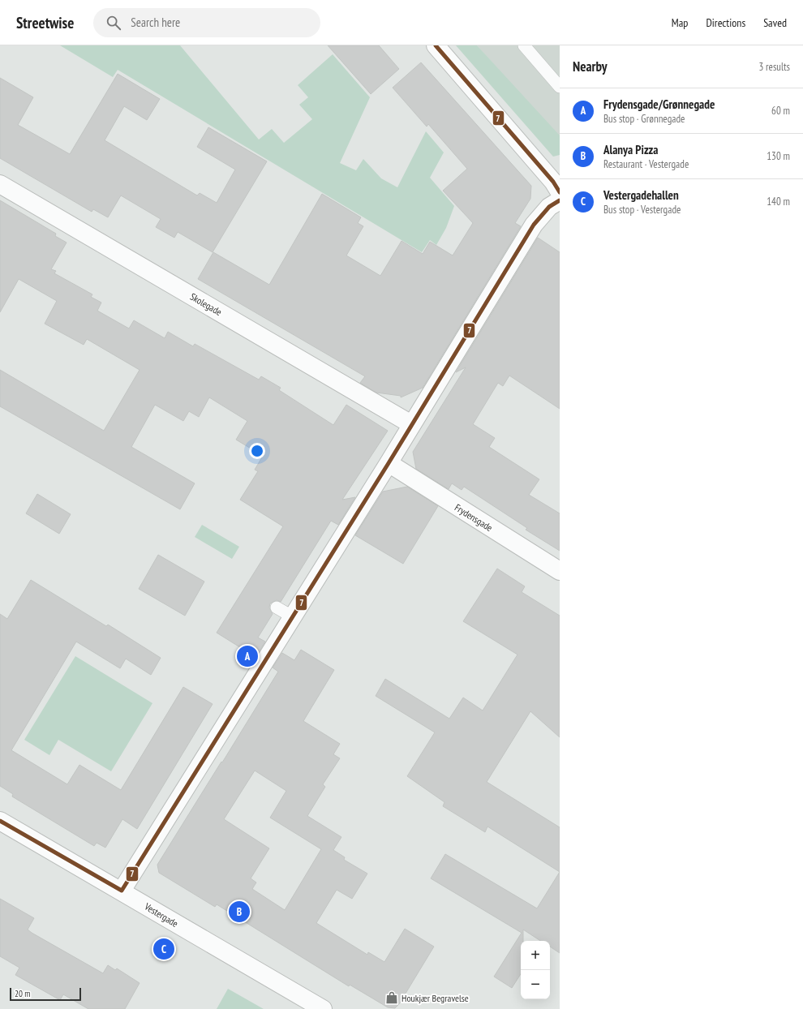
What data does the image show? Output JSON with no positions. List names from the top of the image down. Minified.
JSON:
{"streets":{"street":["Skolegade","Frydensgade","Vestergade"]},"places":{"shop":["Houkjær Begravelse"]},"lines":["transit line 7"],"scale_bar":"20 m","page":{"header":"Streetwise","search":"Search here","nav":["Map","Directions","Saved"],"heading":["Nearby","3 results"],"list":[{"mark":"A","name":"Frydensgade/Grønnegade","note":"Bus stop · Grønnegade","value":"60 m"},{"mark":"B","name":"Alanya Pizza","note":"Restaurant · Vestergade","value":"130 m"},{"mark":"C","name":"Vestergadehallen","note":"Bus stop · Vestergade","value":"140 m"}],"pins":["A","B","C"],"map_buttons":["+","−"],"scale":"20 m"}}
